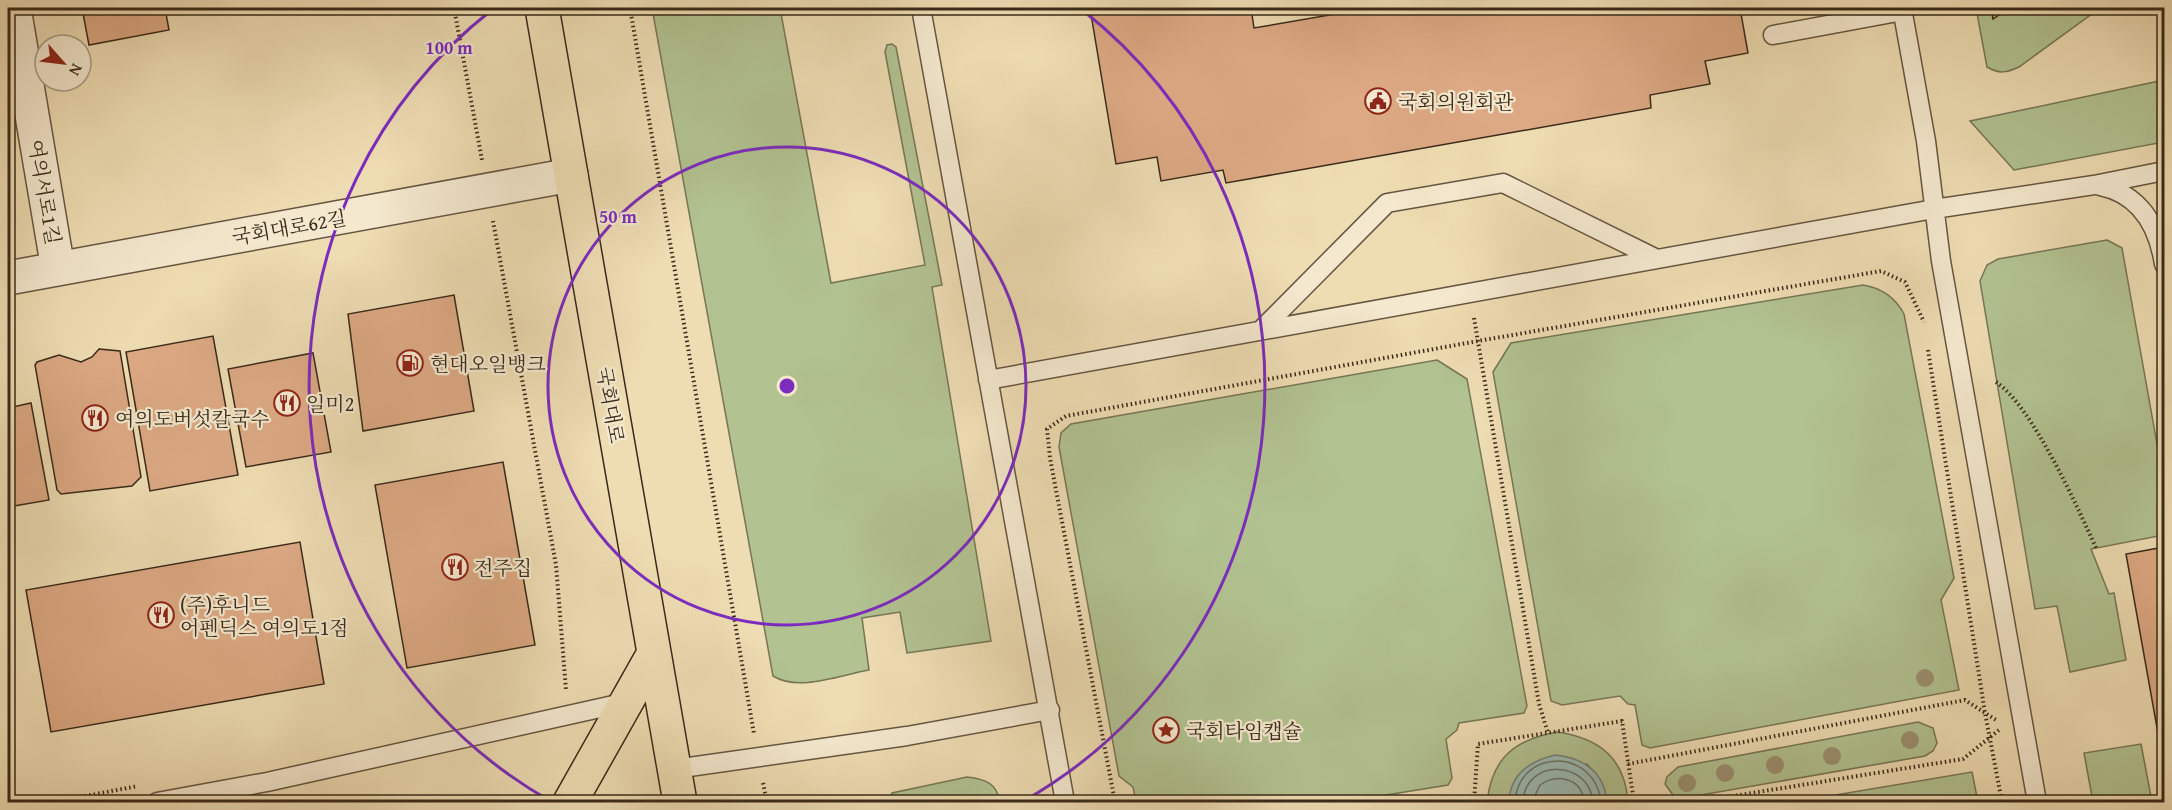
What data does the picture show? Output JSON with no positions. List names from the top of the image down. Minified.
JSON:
{"streets":{"main road":["국회대로"],"street":["여의서로1길","국회대로62길"]},"crossings":[["여의서로1길","국회대로62길"],["국회대로62길","국회대로"]],"places":{"public building":["국회의원회관"],"fuel station":["현대오일뱅크"],"restaurant":["일미2","여의도버섯칼국수","전주집","(주)후니드 어펜딕스 여의도1점"],"place":["국회타임캡슐"]},"north":"bottom right","rings":["100 m","50 m"]}
